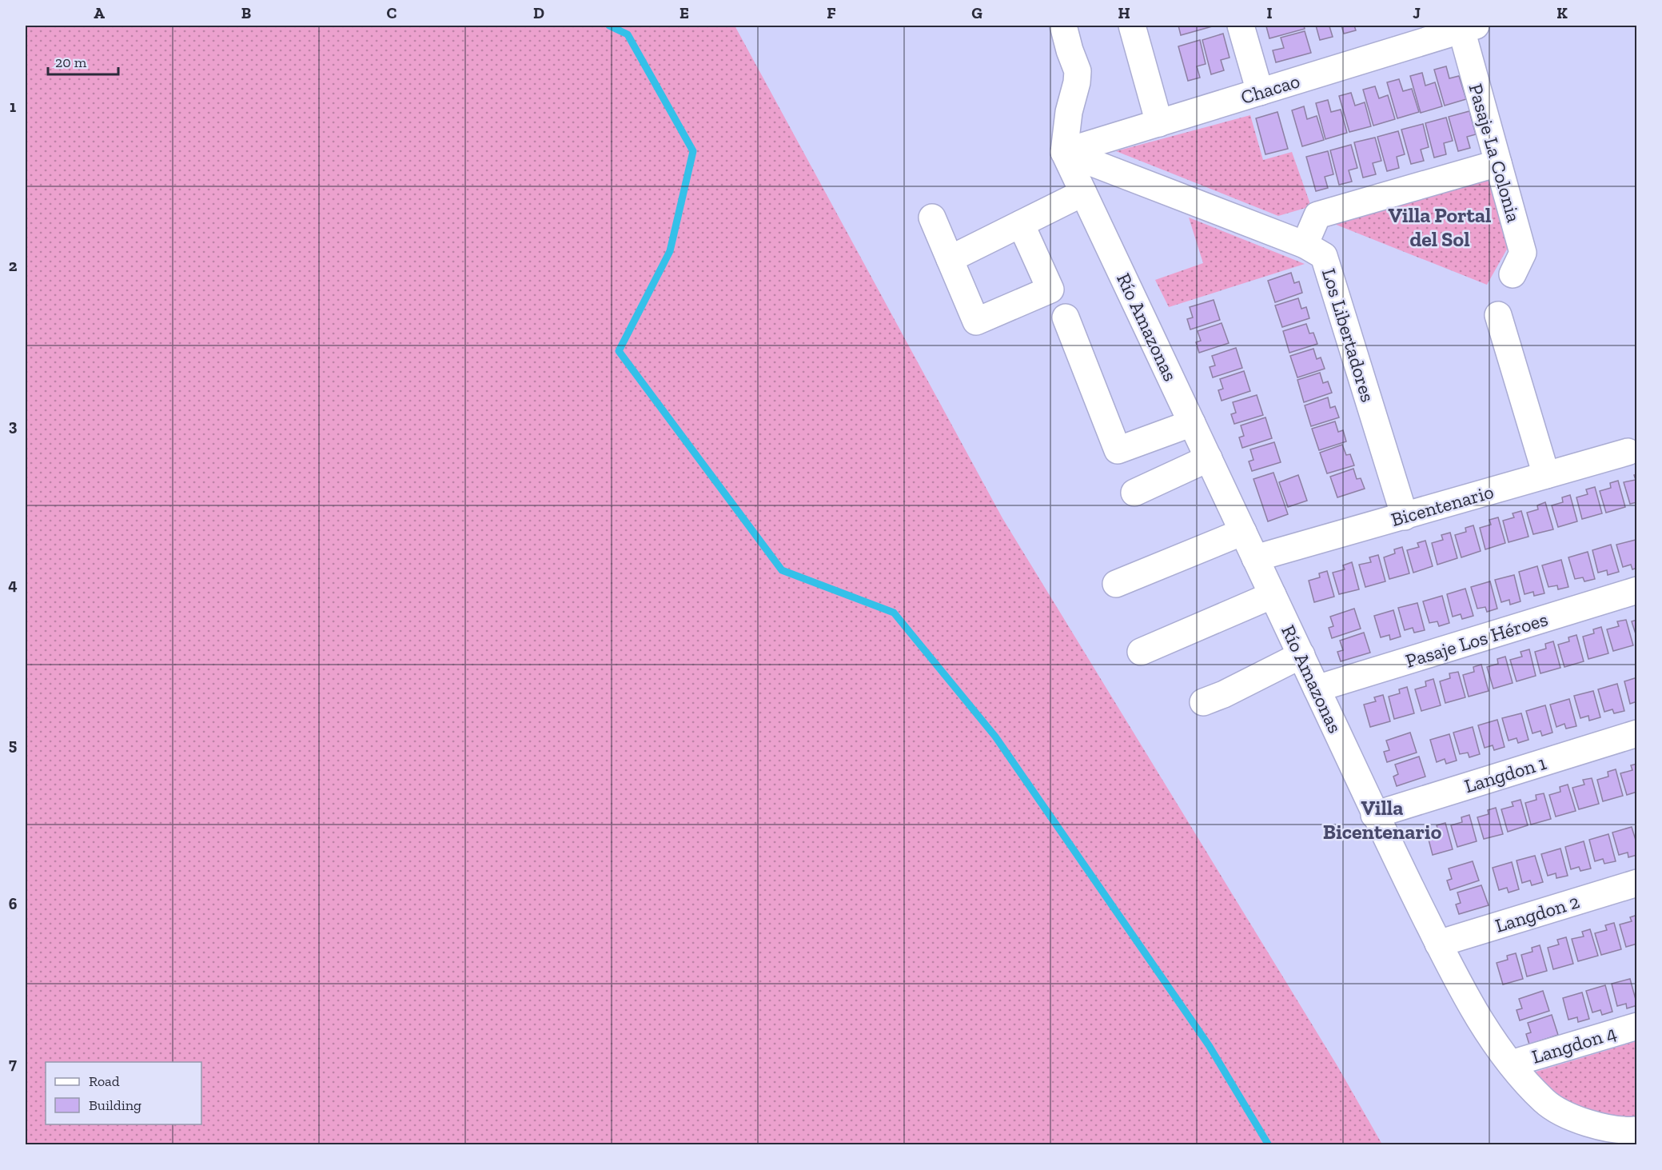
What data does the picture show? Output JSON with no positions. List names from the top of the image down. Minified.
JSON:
{"streets":{"street":["Chacao","Pasaje La Colonia","Río Amazonas","Los Libertadores","Bicentenario","Pasaje Los Héroes","Langdon 1","Langdon 2","Langdon 4"]},"crossings":[["Chacao","Pasaje La Colonia"],["Chacao","Río Amazonas"],["Chacao","Los Libertadores"],["Río Amazonas","Los Libertadores"],["Río Amazonas","Bicentenario"],["Río Amazonas","Pasaje Los Héroes"],["Río Amazonas","Langdon 1"],["Río Amazonas","Langdon 2"],["Río Amazonas","Langdon 4"],["Los Libertadores","Bicentenario"]],"districts":["Villa Portal del Sol","Villa Bicentenario"],"legend":["Road","Building"],"scale_bar":"20 m","grid":{"columns":["A","B","C","D","E","F","G","H","I","J","K"],"rows":["1","2","3","4","5","6","7"]}}
